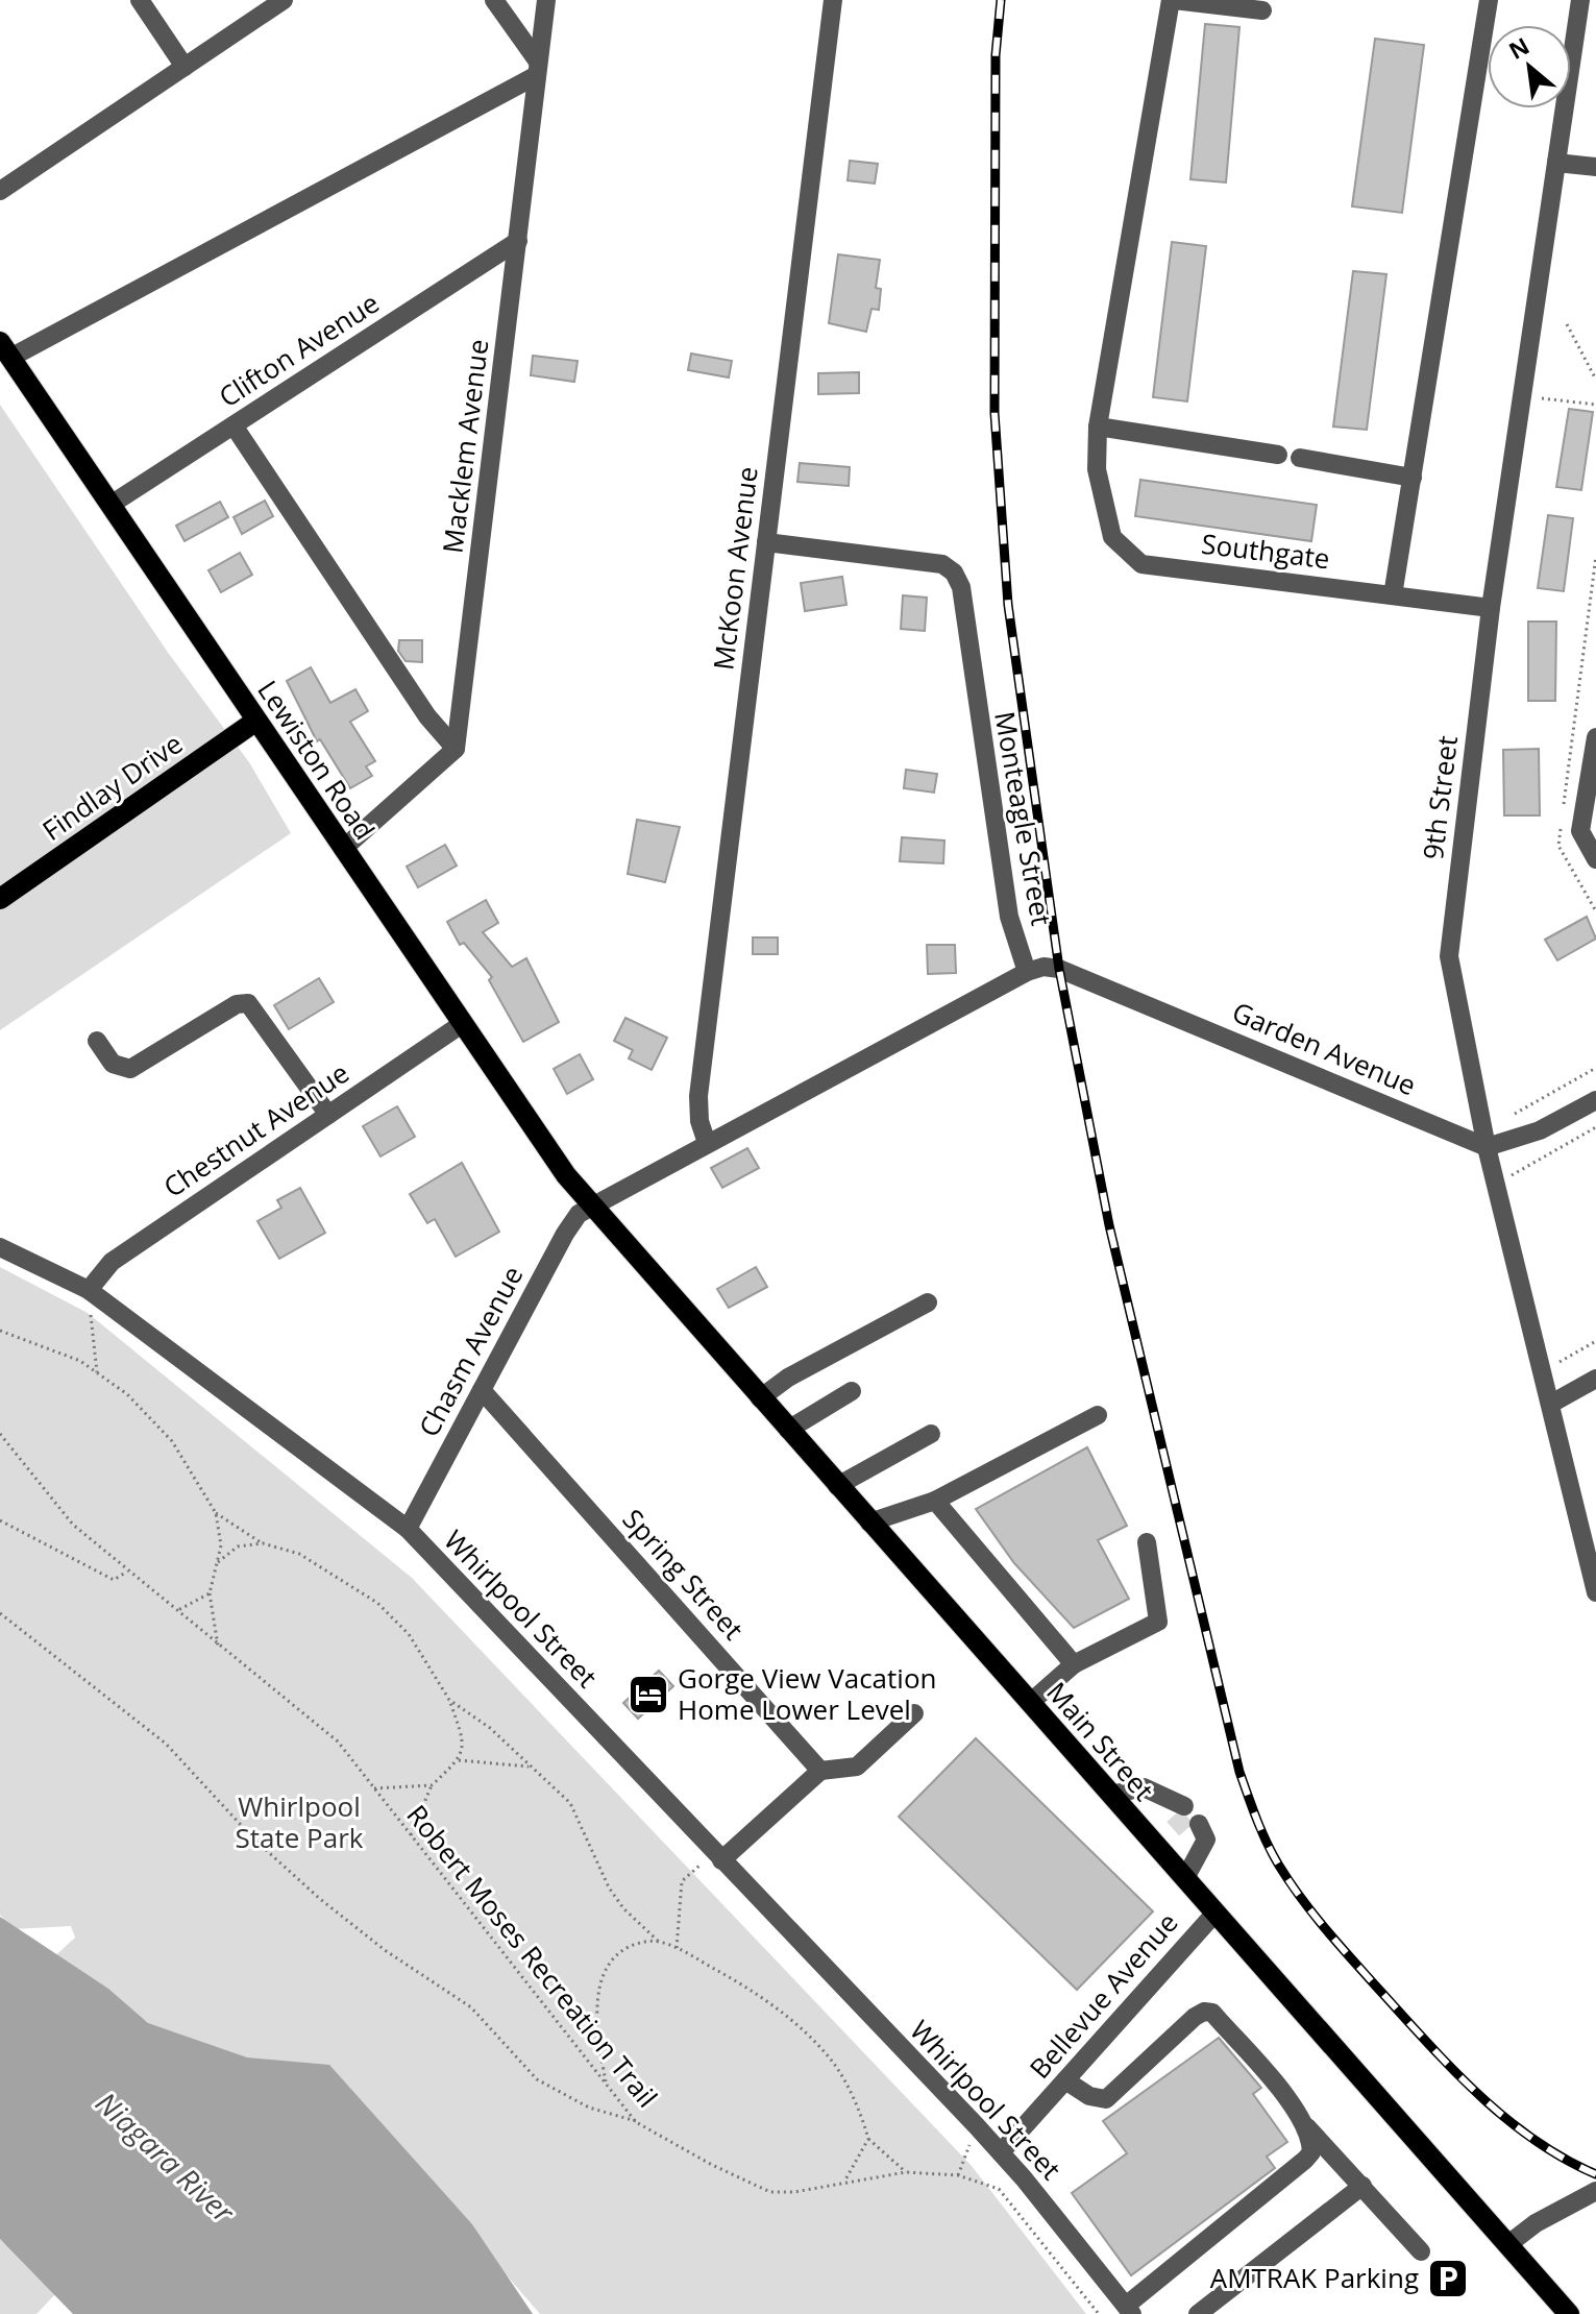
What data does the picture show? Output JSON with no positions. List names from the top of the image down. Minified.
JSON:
{"streets":{"main road":["Lewiston Road","Findlay Drive","Main Street"],"street":["Clifton Avenue","Macklem Avenue","Southgate","McKoon Avenue","9th Street","Monteagle Street","Garden Avenue","Chestnut Avenue","Chasm Avenue","Spring Street","Whirlpool Street","Bellevue Avenue"],"path":["Robert Moses Recreation Trail"]},"crossings":[["Clifton Avenue","Macklem Avenue"],["Clifton Avenue","Lewiston Road"],["Southgate","9th Street"],["McKoon Avenue","Monteagle Street"],["Lewiston Road","Findlay Drive"],["Lewiston Road","Chestnut Avenue"],["Lewiston Road","Chasm Avenue"],["Lewiston Road","Main Street"],["9th Street","Garden Avenue"],["Monteagle Street","Garden Avenue"],["Chestnut Avenue","Whirlpool Street"],["Chasm Avenue","Spring Street"],["Chasm Avenue","Whirlpool Street"],["Chasm Avenue","Main Street"],["Whirlpool Street","Bellevue Avenue"],["Main Street","Bellevue Avenue"]],"water":["Niagara River"],"parks":["Whirlpool State Park"],"places":{"hotel":["Gorge View Vacation Home Lower Level"],"parking":["AMTRAK Parking"]},"north":"top left"}
